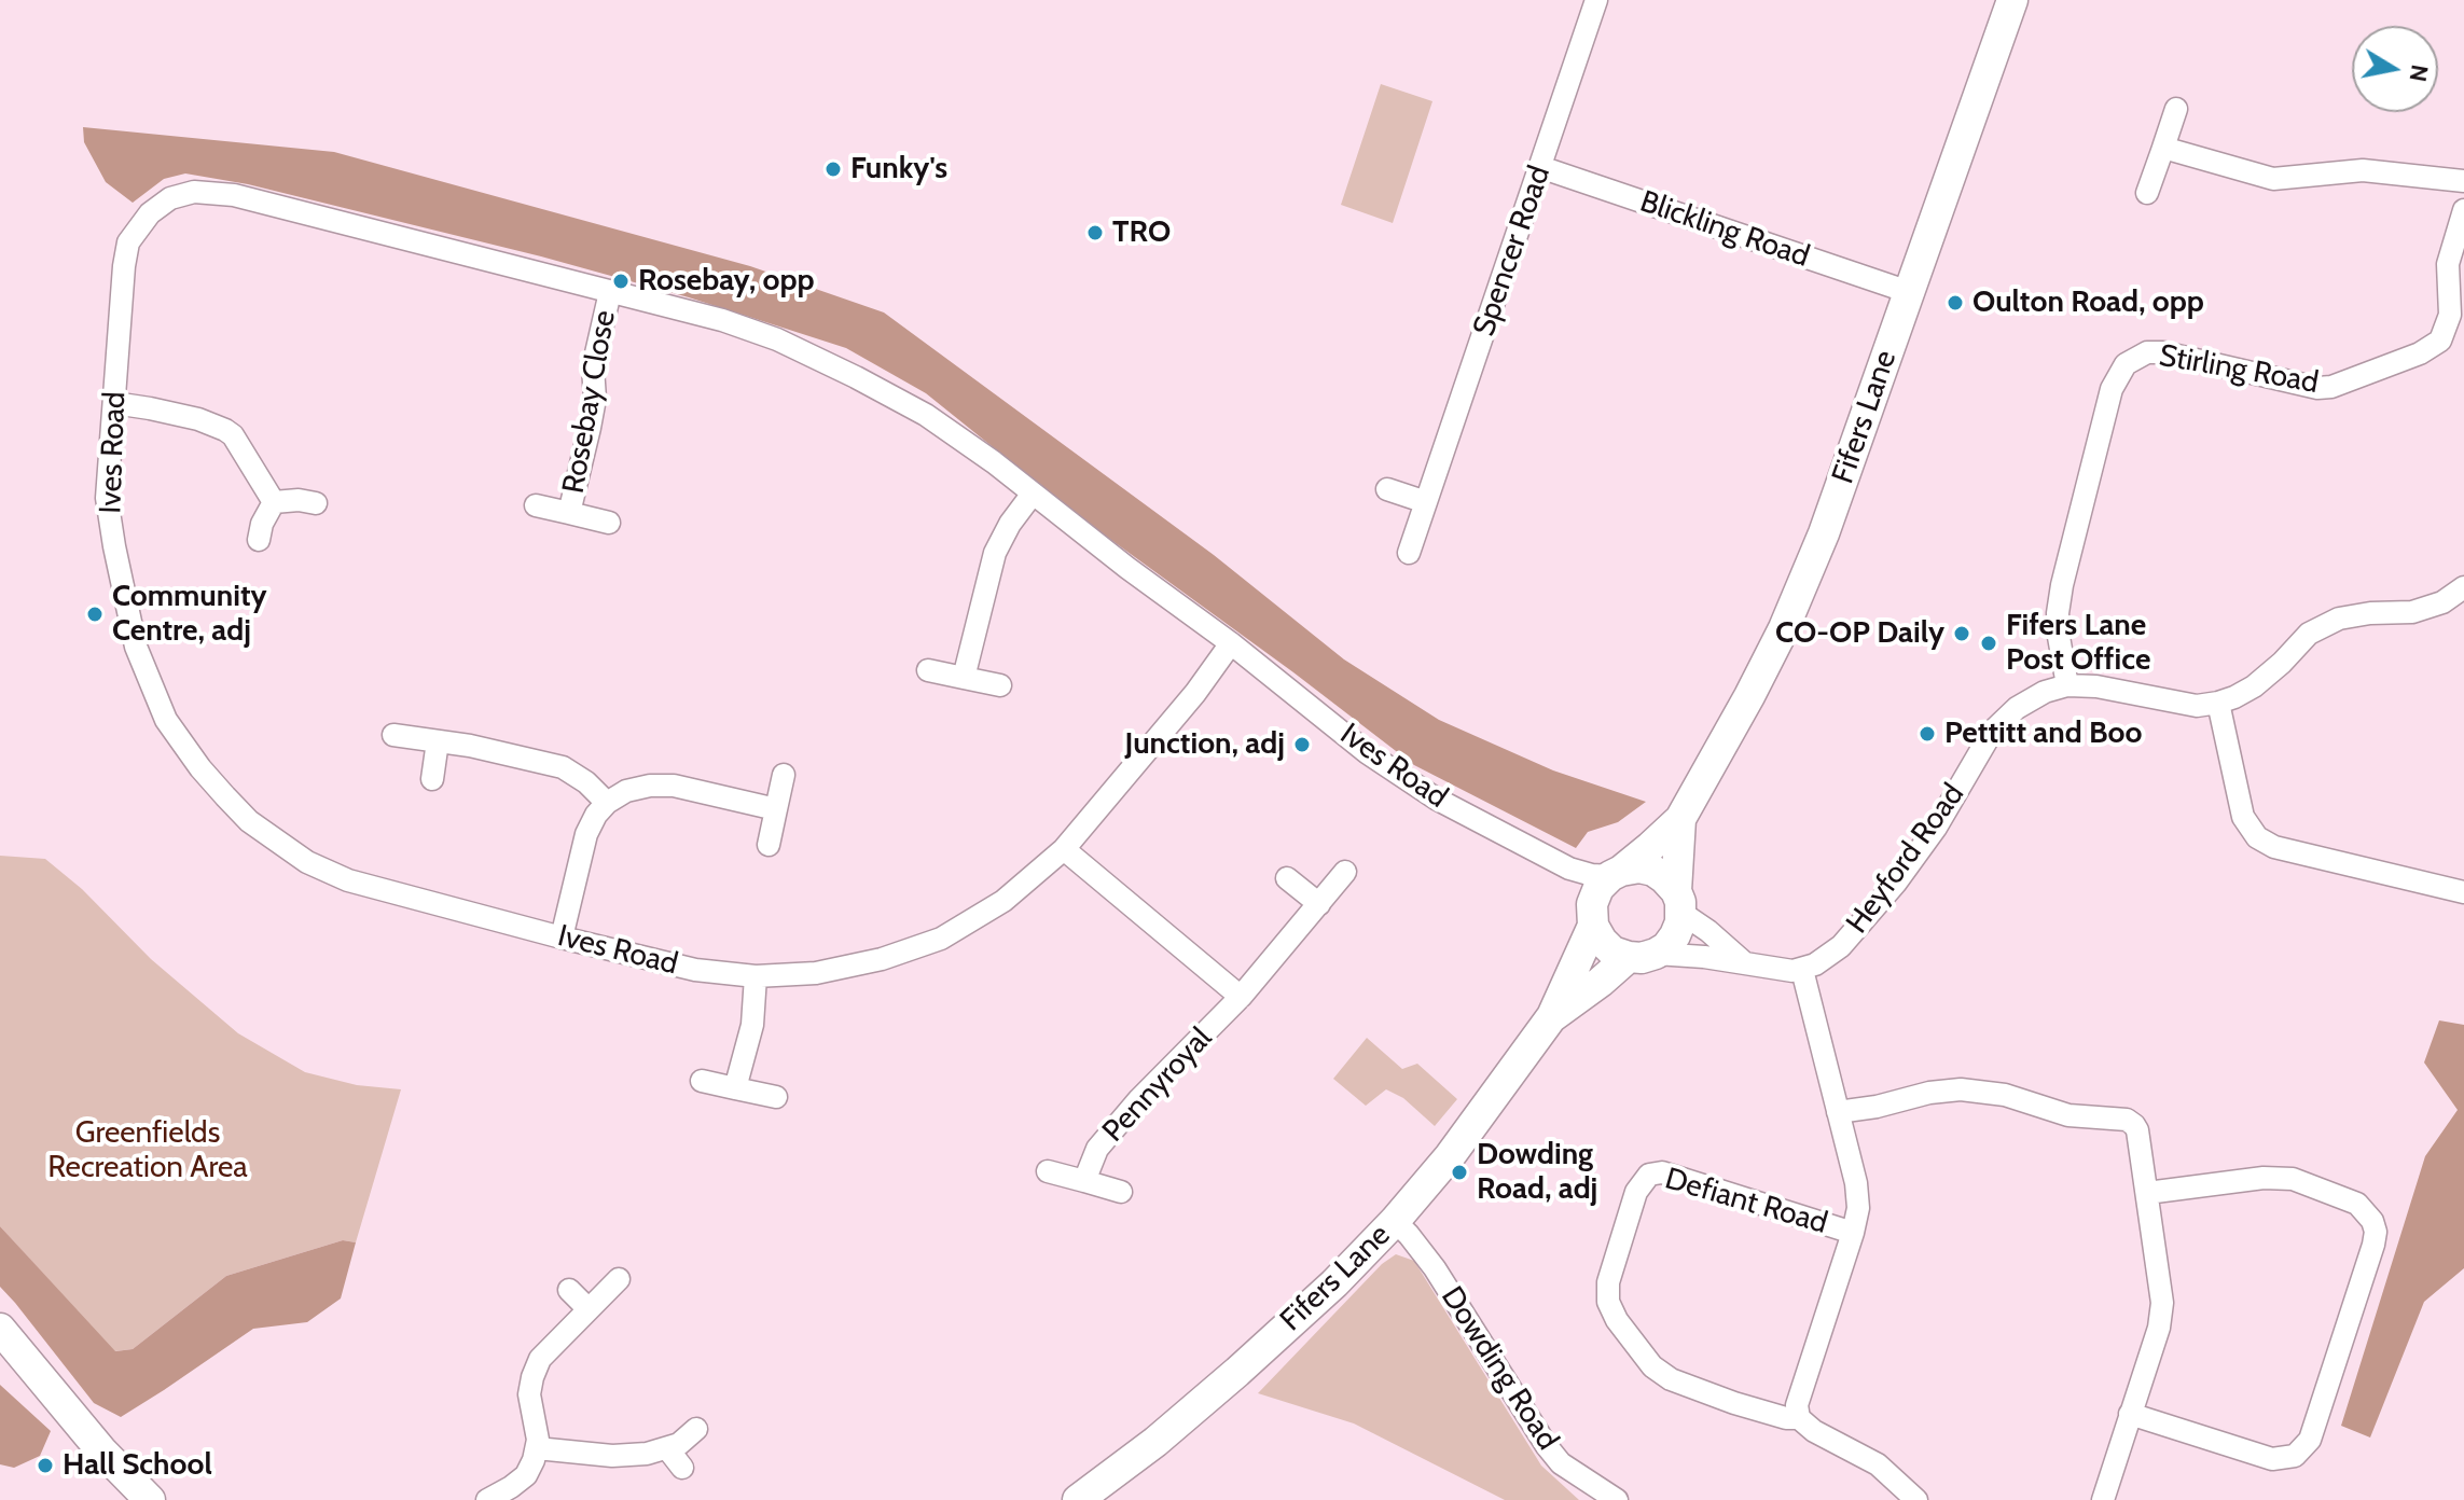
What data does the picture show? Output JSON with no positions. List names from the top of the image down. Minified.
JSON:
{"streets":{"street":["Blickling Road","Spencer Road","Stirling Road","Rosebay Close","Fifers Lane","Ives Road","Heyford Road","Pennyroyal","Defiant Road","Dowding Road"]},"crossings":[["Blickling Road","Spencer Road"],["Blickling Road","Fifers Lane"],["Stirling Road","Heyford Road"],["Rosebay Close","Ives Road"],["Fifers Lane","Ives Road"],["Fifers Lane","Dowding Road"]],"parks":["Greenfields Recreation Area"],"places":["Funky's","TRO","Rosebay, opp","Oulton Road, opp","Community Centre, adj","CO-OP Daily","Fifers Lane Post Office","Pettitt and Boo","Junction, adj","Dowding Road, adj","Hall School"],"north":"right"}
